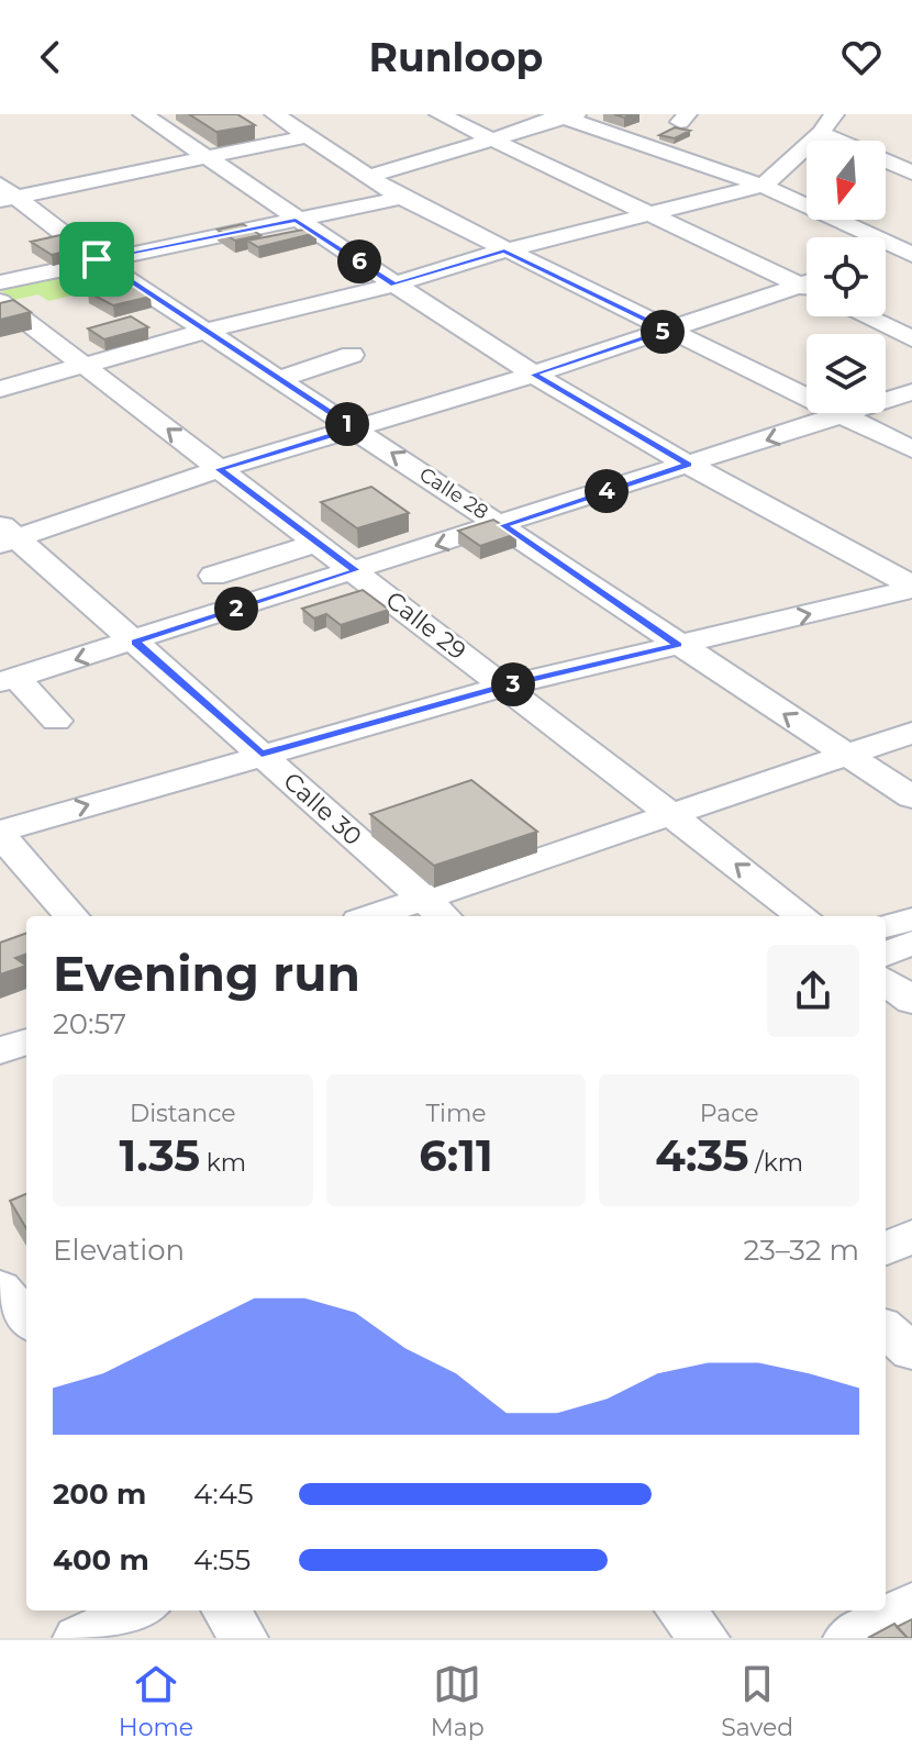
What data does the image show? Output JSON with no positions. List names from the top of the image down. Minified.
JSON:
{"streets":{"street":["Calle 28","Calle 29","Calle 30"]},"north":"bottom","page":{"header":"Runloop","pins":["6","5","1","4","2","3"],"heading":["Evening run","20:57"],"stats":[["Distance","1.35 km"],["Time","6:11"],["Pace","4:35 /km"]],"chart":["Elevation","23–32 m"],"list":[{"name":"200 m","note":"4:45"},{"name":"400 m","note":"4:55"}],"tabs":["Home","Map","Saved"]}}
